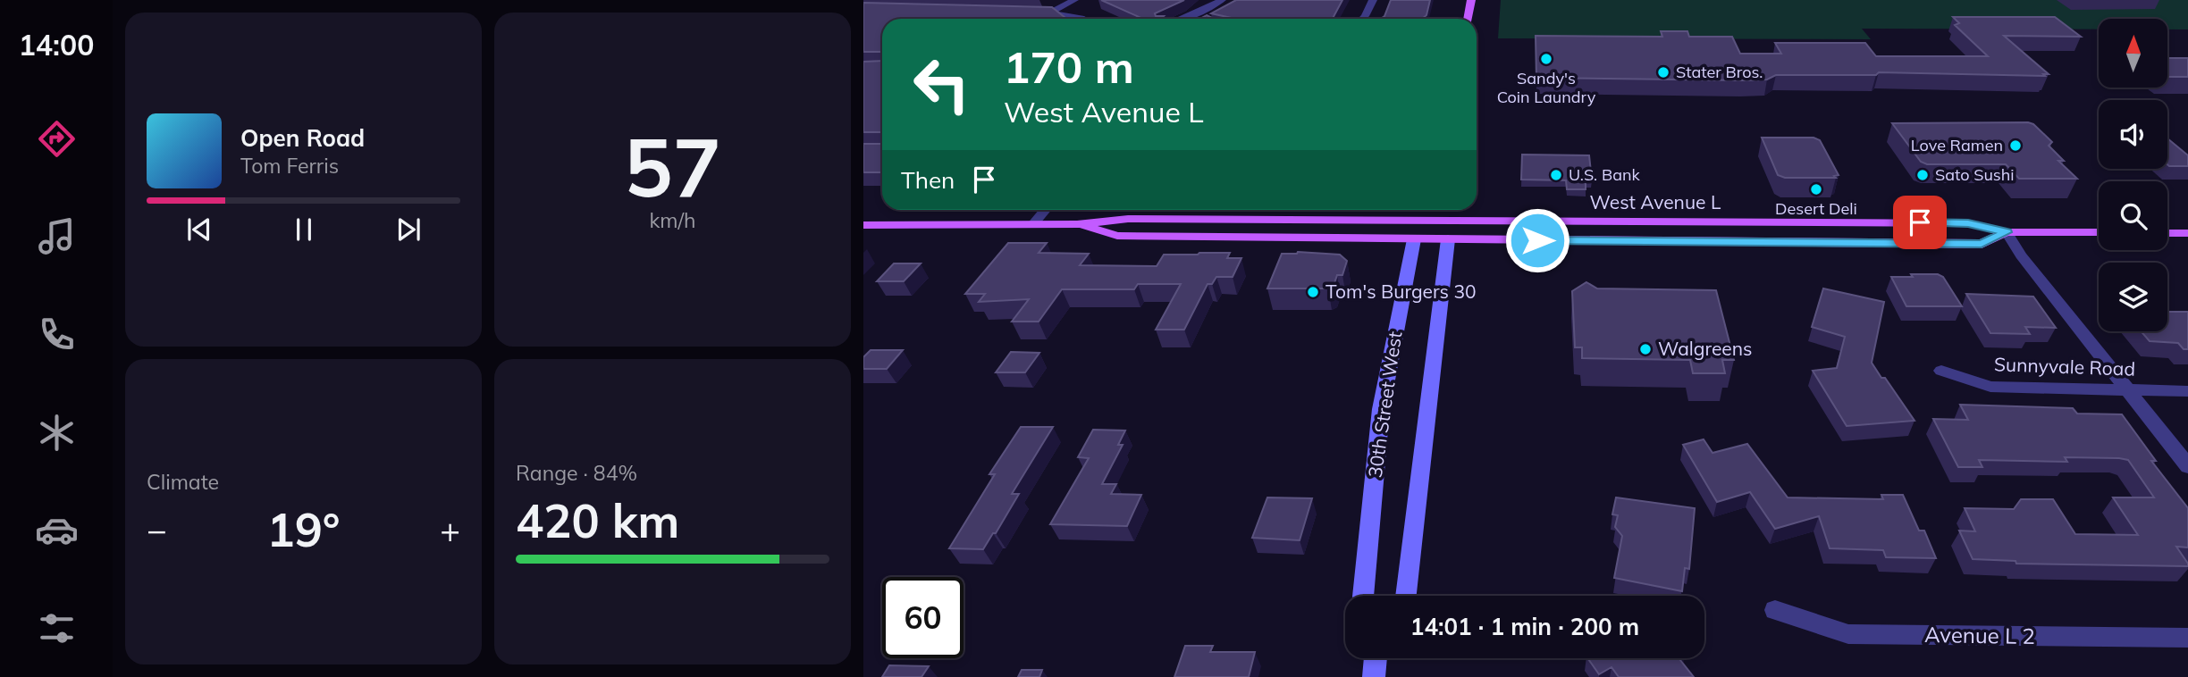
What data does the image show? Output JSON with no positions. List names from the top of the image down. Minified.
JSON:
{"streets":{"main road":["West Avenue L","30th Street West"],"street":["Sunnyvale Road","Avenue L 2"]},"crossings":[["West Avenue L","30th Street West"]],"places":["Sandy's Coin Laundry","Stater Bros.","Love Ramen","U.S. Bank","Sato Sushi","Desert Deli","Tom's Burgers 30","Walgreens"],"north":"top","page":{"tabs":"14:00","tile":[["57","km/h"],"Climate",["Range · 84%","420 km"]],"turn":["170 m","West Avenue L"],"song":["Open Road","Tom Ferris"],"then":"Then","heat":["−","19°","+"],"limit":"60","trip":"14:01 · 1 min · 200 m"}}
